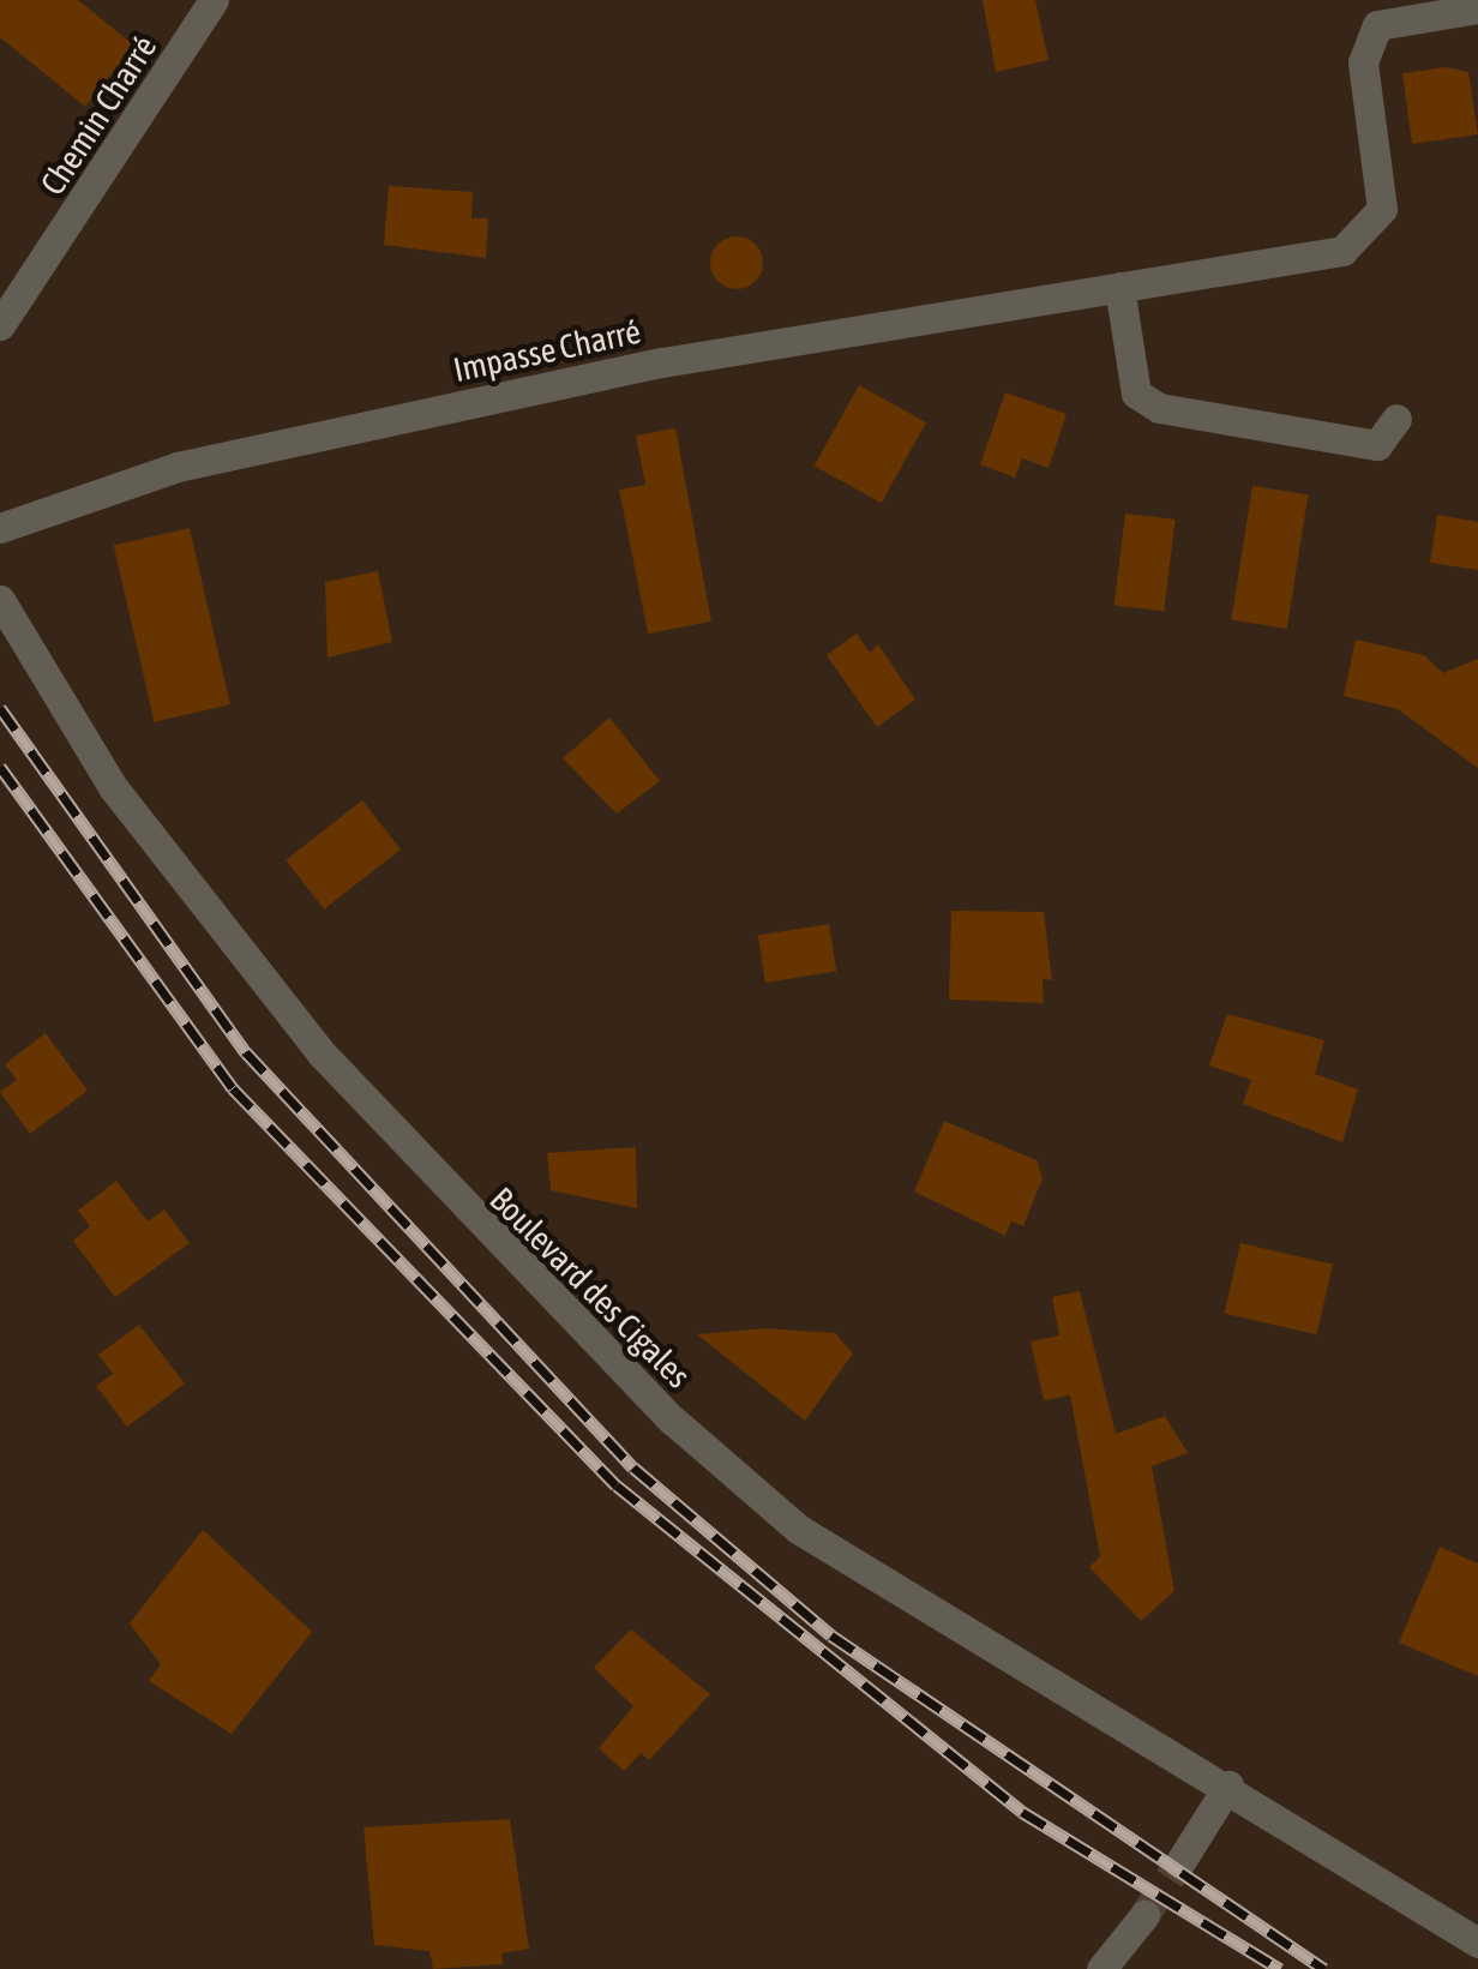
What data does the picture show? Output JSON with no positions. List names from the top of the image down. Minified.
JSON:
{"streets":{"street":["Chemin Charré","Impasse Charré","Boulevard des Cigales"]}}
